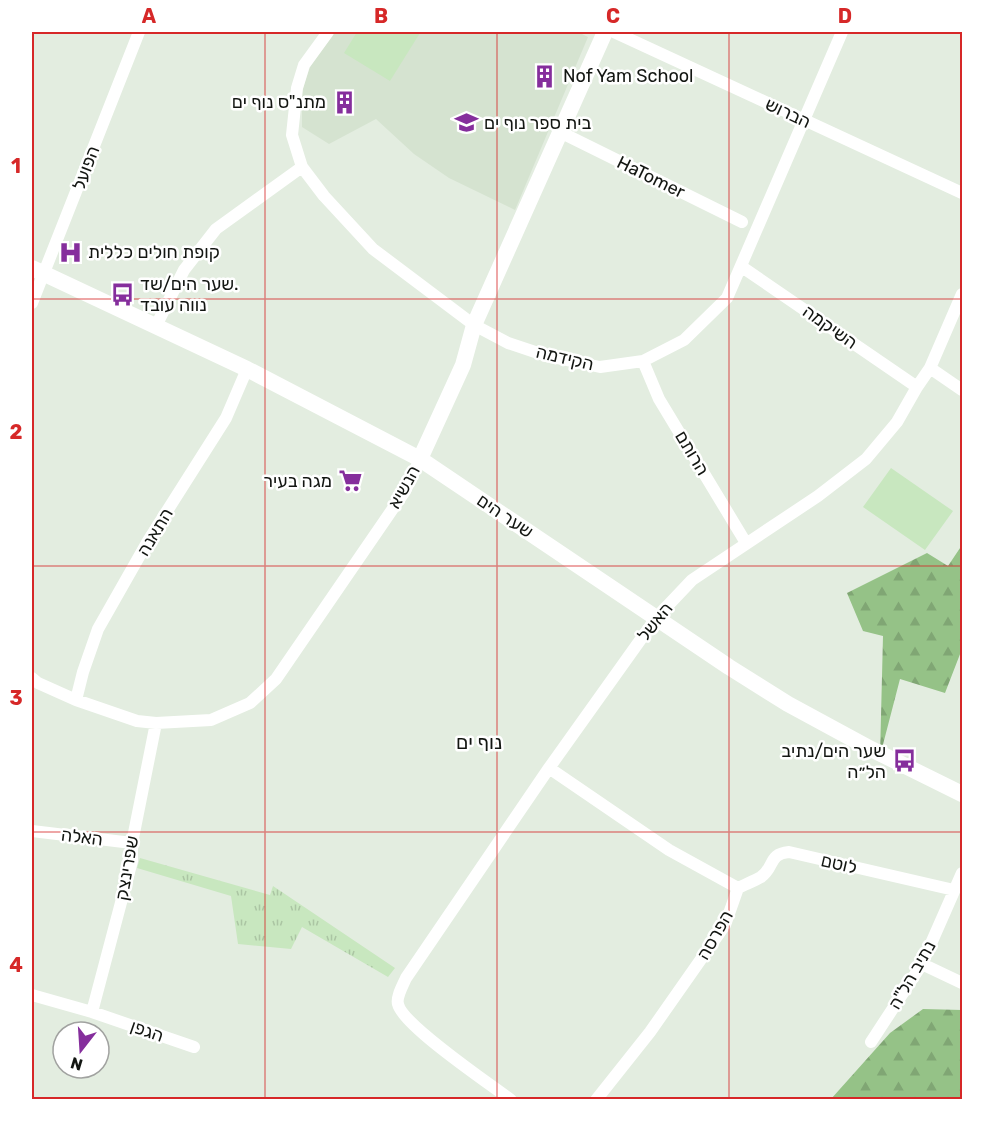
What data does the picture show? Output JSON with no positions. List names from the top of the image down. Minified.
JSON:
{"streets":{"street":["הברוש","הפועל","HaTomer","השיקמה","הקידמה","הרותם","הנשיא","שער הים","התאנה","האשל","האלה","לוטם","שפרינצק","הפרסה","נתיב הל\"ה","הגפן"]},"crossings":[["הברוש","הקידמה"],["הפועל","שער הים"],["HaTomer","הנשיא"],["השיקמה","הקידמה"],["השיקמה","האשל"],["הקידמה","הרותם"],["הקידמה","הנשיא"],["הרותם","האשל"],["הנשיא","שער הים"],["הנשיא","התאנה"],["הנשיא","שפרינצק"],["שער הים","התאנה"],["שער הים","האשל"],["האשל","הפרסה"],["האלה","שפרינצק"],["לוטם","הפרסה"],["לוטם","נתיב הל\"ה"],["שפרינצק","הגפן"]],"districts":["נוף ים"],"places":{"building":["Nof Yam School","מתנ\"ס נוף ים"],"school or university":["בית ספר נוף ים"],"hospital":["קופת חולים כללית"],"bus stop":["שער הים/שד. נווה עובד","שער הים/נתיב הל״ה"],"supermarket":["מגה בעיר"]},"north":"bottom","grid":{"columns":["A","B","C","D"],"rows":["1","2","3","4"]}}
